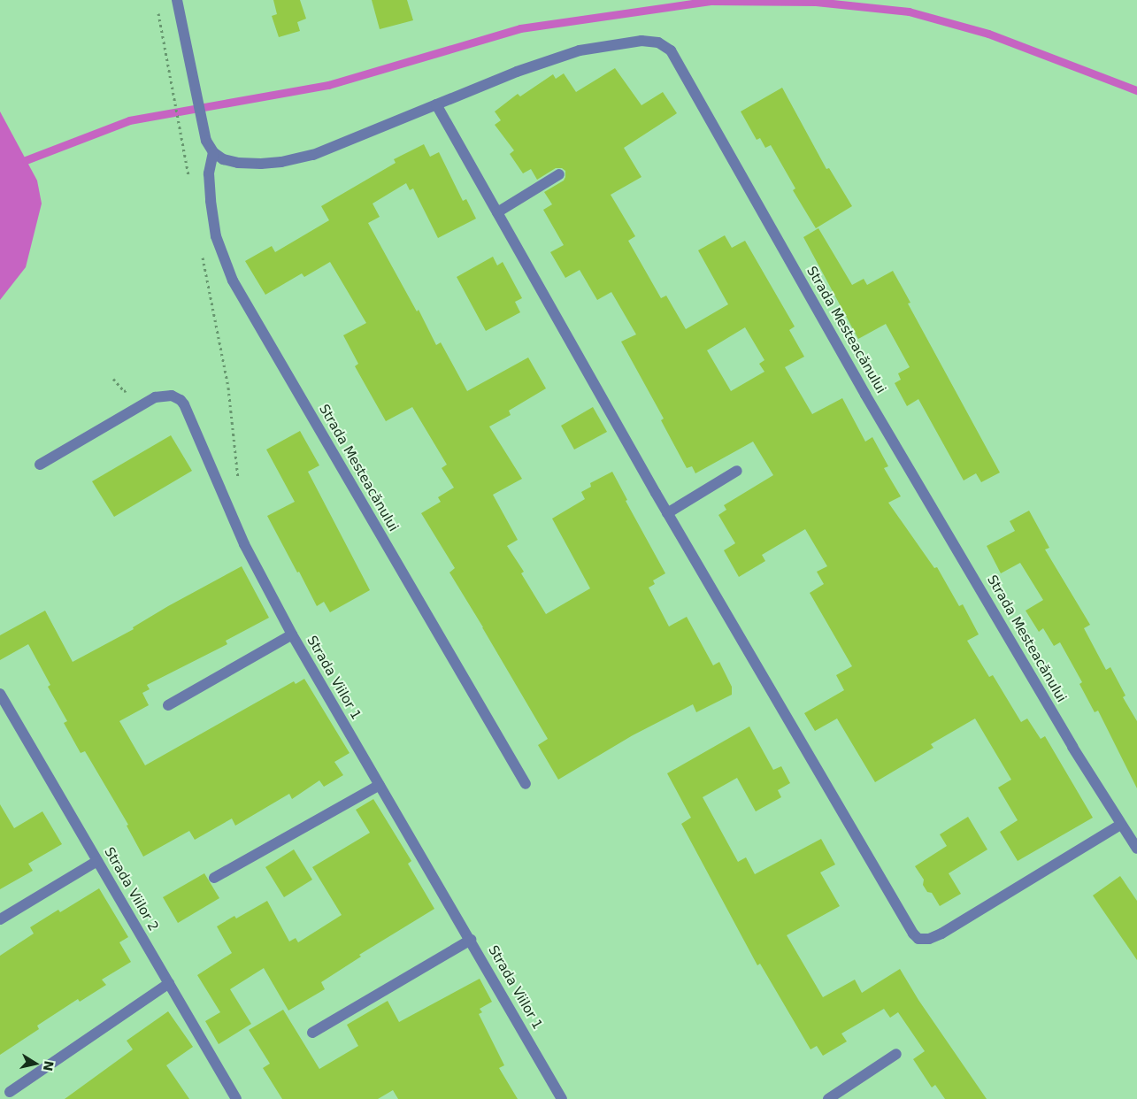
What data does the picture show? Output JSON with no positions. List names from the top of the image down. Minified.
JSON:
{"streets":{"street":["Strada Mesteacănului","Strada Viilor 1","Strada Viilor 2"]},"north":"right"}
